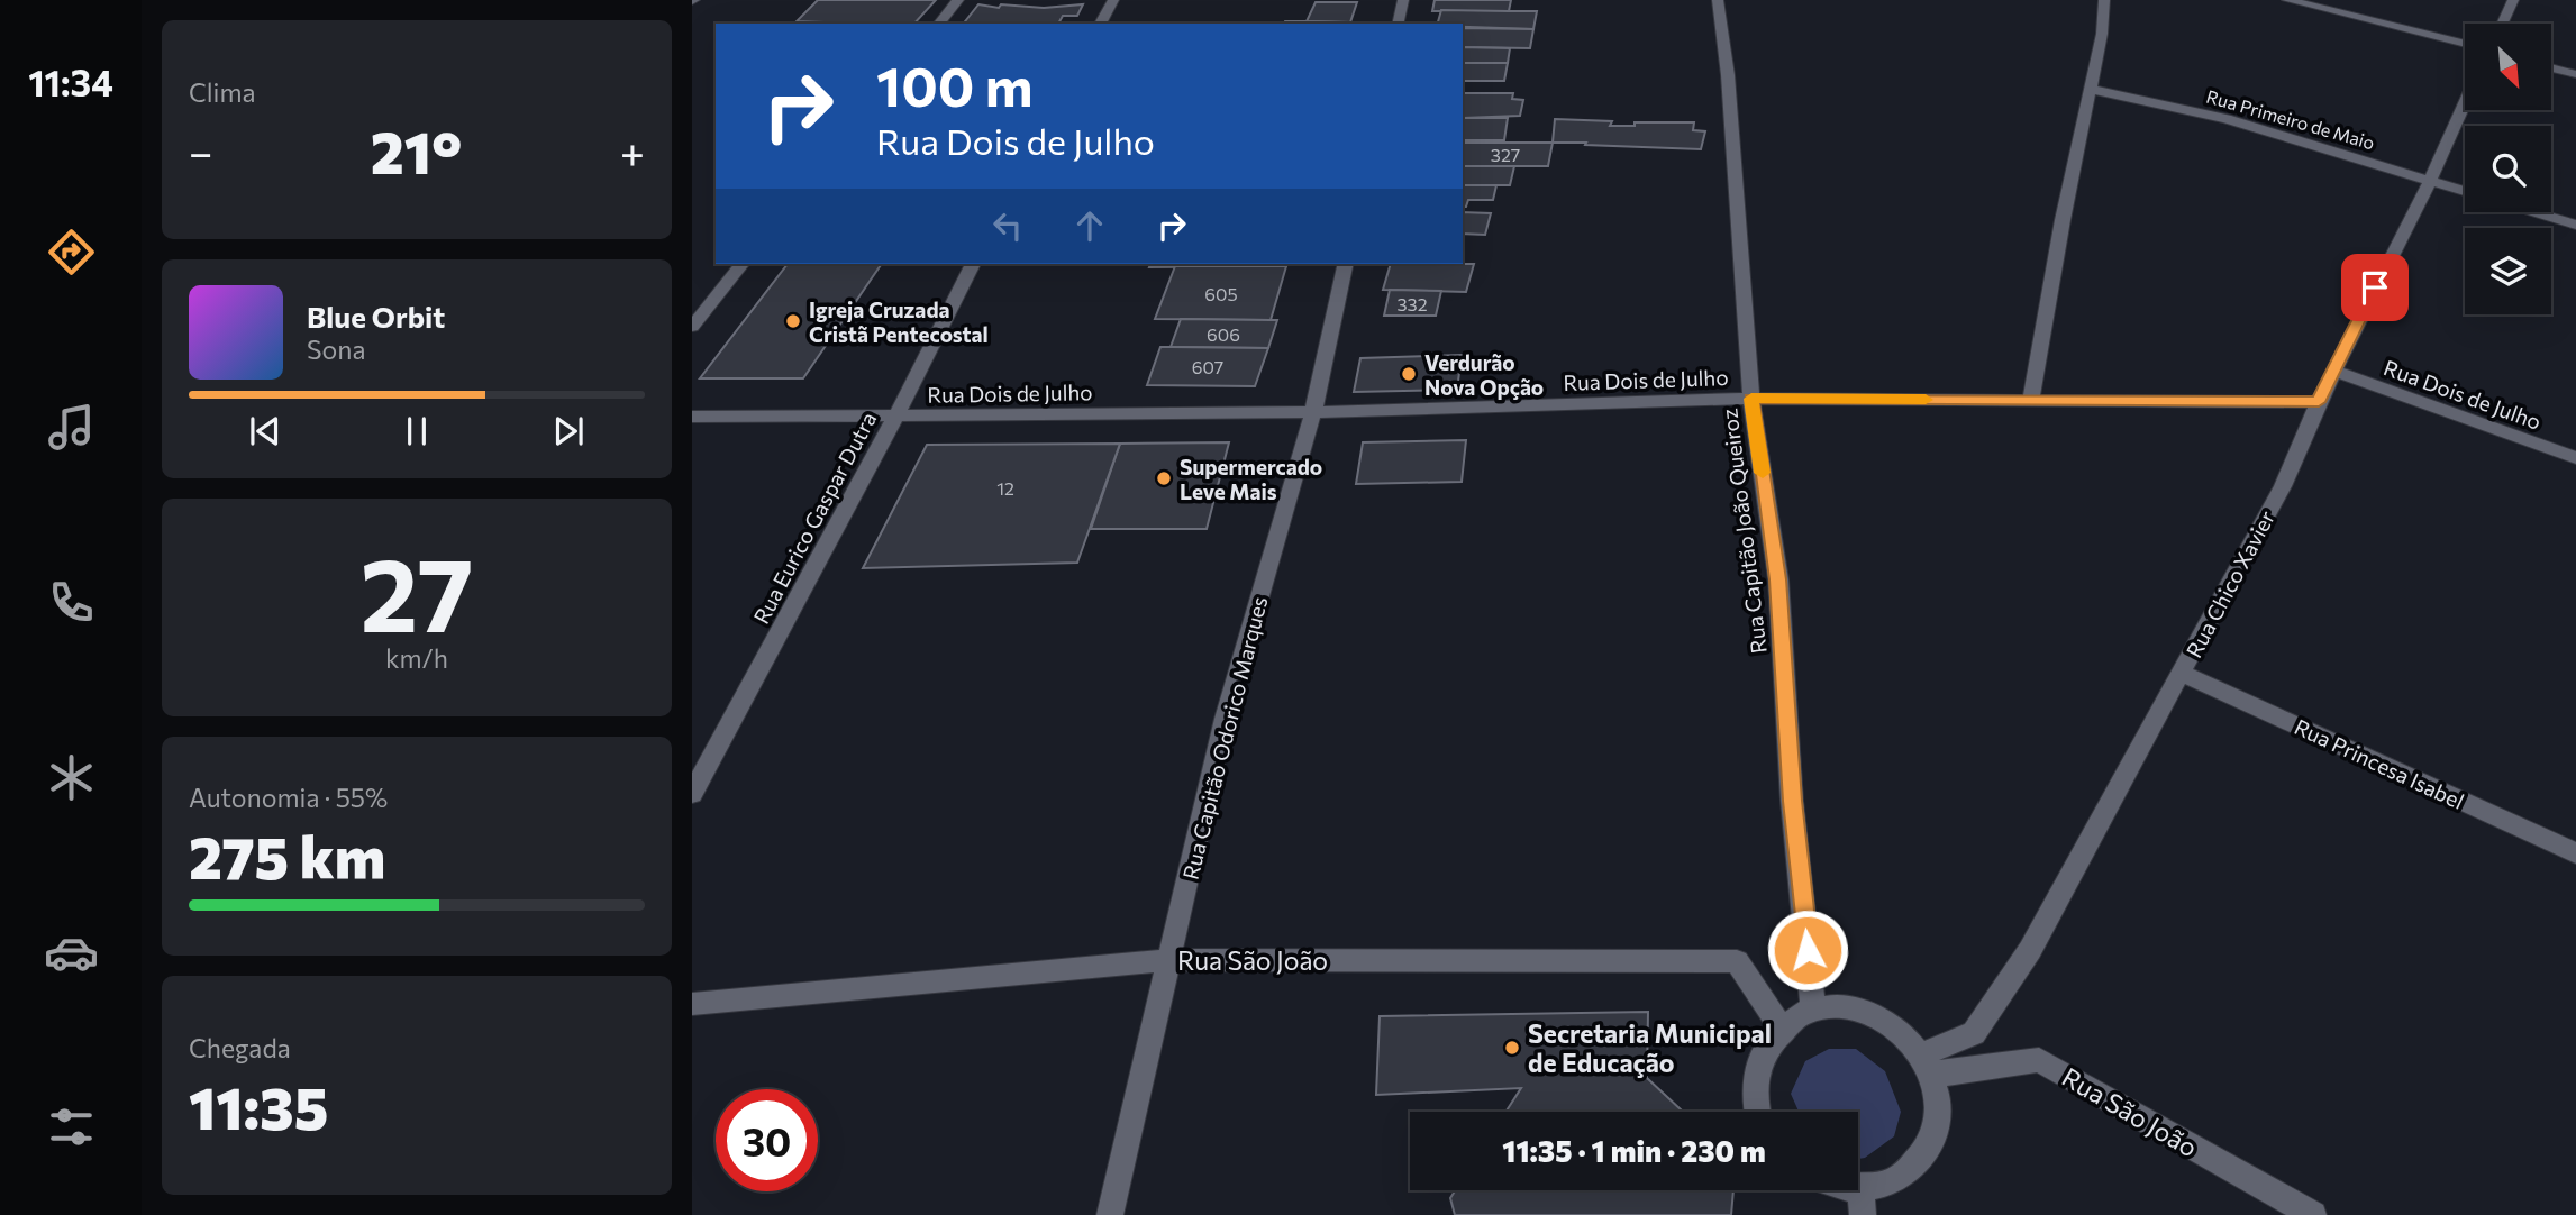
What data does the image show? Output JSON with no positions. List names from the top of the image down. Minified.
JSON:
{"streets":{"street":["Rua Primeiro de Maio","Rua Dois de Julho","Rua Eurico Gaspar Dutra","Rua Capitão João Queiroz","Rua Chico Xavier","Rua Capitão Odorico Marques","Rua Princesa Isabel","Rua São João"]},"crossings":[["Rua Primeiro de Maio","Rua Chico Xavier"],["Rua Dois de Julho","Rua Eurico Gaspar Dutra"],["Rua Dois de Julho","Rua Capitão João Queiroz"],["Rua Dois de Julho","Rua Chico Xavier"],["Rua Dois de Julho","Rua Capitão Odorico Marques"],["Rua Chico Xavier","Rua Princesa Isabel"],["Rua Chico Xavier","Rua São João"],["Rua Capitão Odorico Marques","Rua São João"]],"places":["Igreja Cruzada Cristã Pentecostal","Verdurão Nova Opção","Supermercado Leve Mais","Secretaria Municipal de Educação"],"house_numbers":["327","605","332","606","607","12"],"north":"bottom right","page":{"tabs":"11:34","tile":["Clima",["27","km/h"],["Autonomia · 55%","275 km"],["Chegada","11:35"]],"turn":["100 m","Rua Dois de Julho"],"heat":["−","21°","+"],"song":["Blue Orbit","Sona"],"limit":"30","trip":"11:35 · 1 min · 230 m"}}
